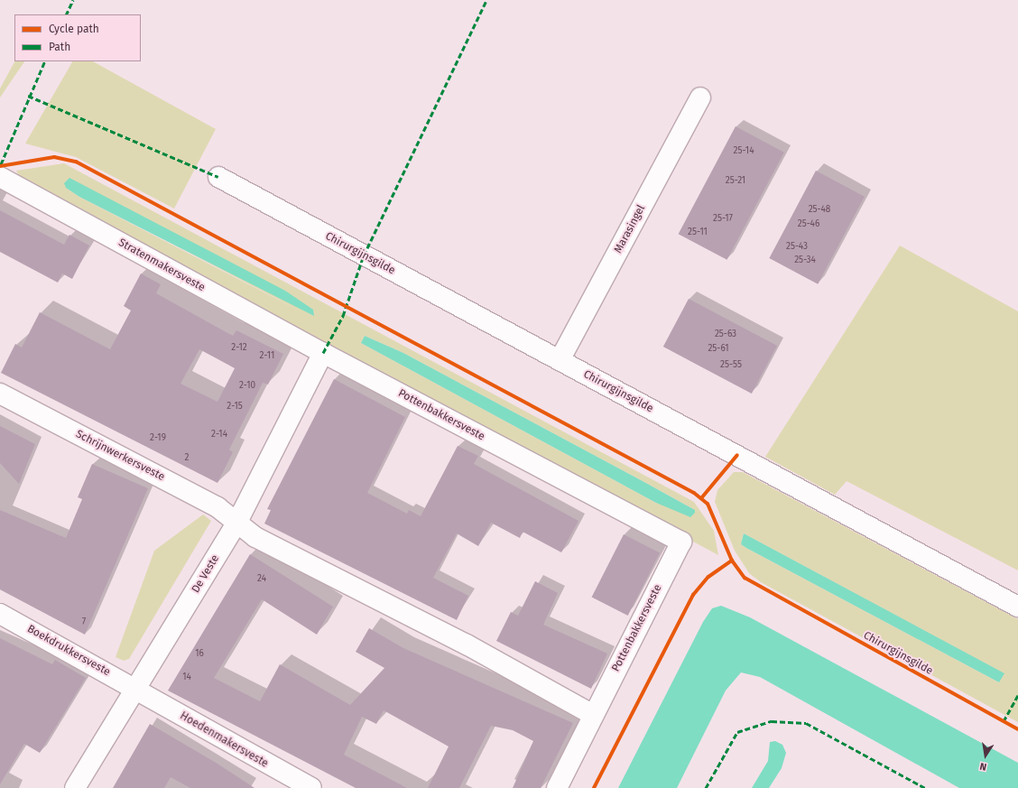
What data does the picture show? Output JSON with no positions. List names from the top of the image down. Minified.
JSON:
{"streets":{"street":["Marasingel","Chirurgijnsgilde","Stratenmakersveste","Pottenbakkersveste","Schrijnwerkersveste","De Veste","Boekdrukkersveste","Hoedenmakersveste"]},"crossings":[["Marasingel","Chirurgijnsgilde"],["Stratenmakersveste","Pottenbakkersveste"],["Stratenmakersveste","De Veste"],["Pottenbakkersveste","De Veste"],["Schrijnwerkersveste","De Veste"],["De Veste","Boekdrukkersveste"],["De Veste","Hoedenmakersveste"],["Boekdrukkersveste","Hoedenmakersveste"]],"house_numbers":["25-14","25-21","25-48","25-17","25-46","25-11","25-43","25-34","25-63","2-12","25-61","2-11","25-55","2-10","2-15","2-14","2-19","2","24","7","16","14"],"legend":["Cycle path","Path"],"north":"bottom"}
